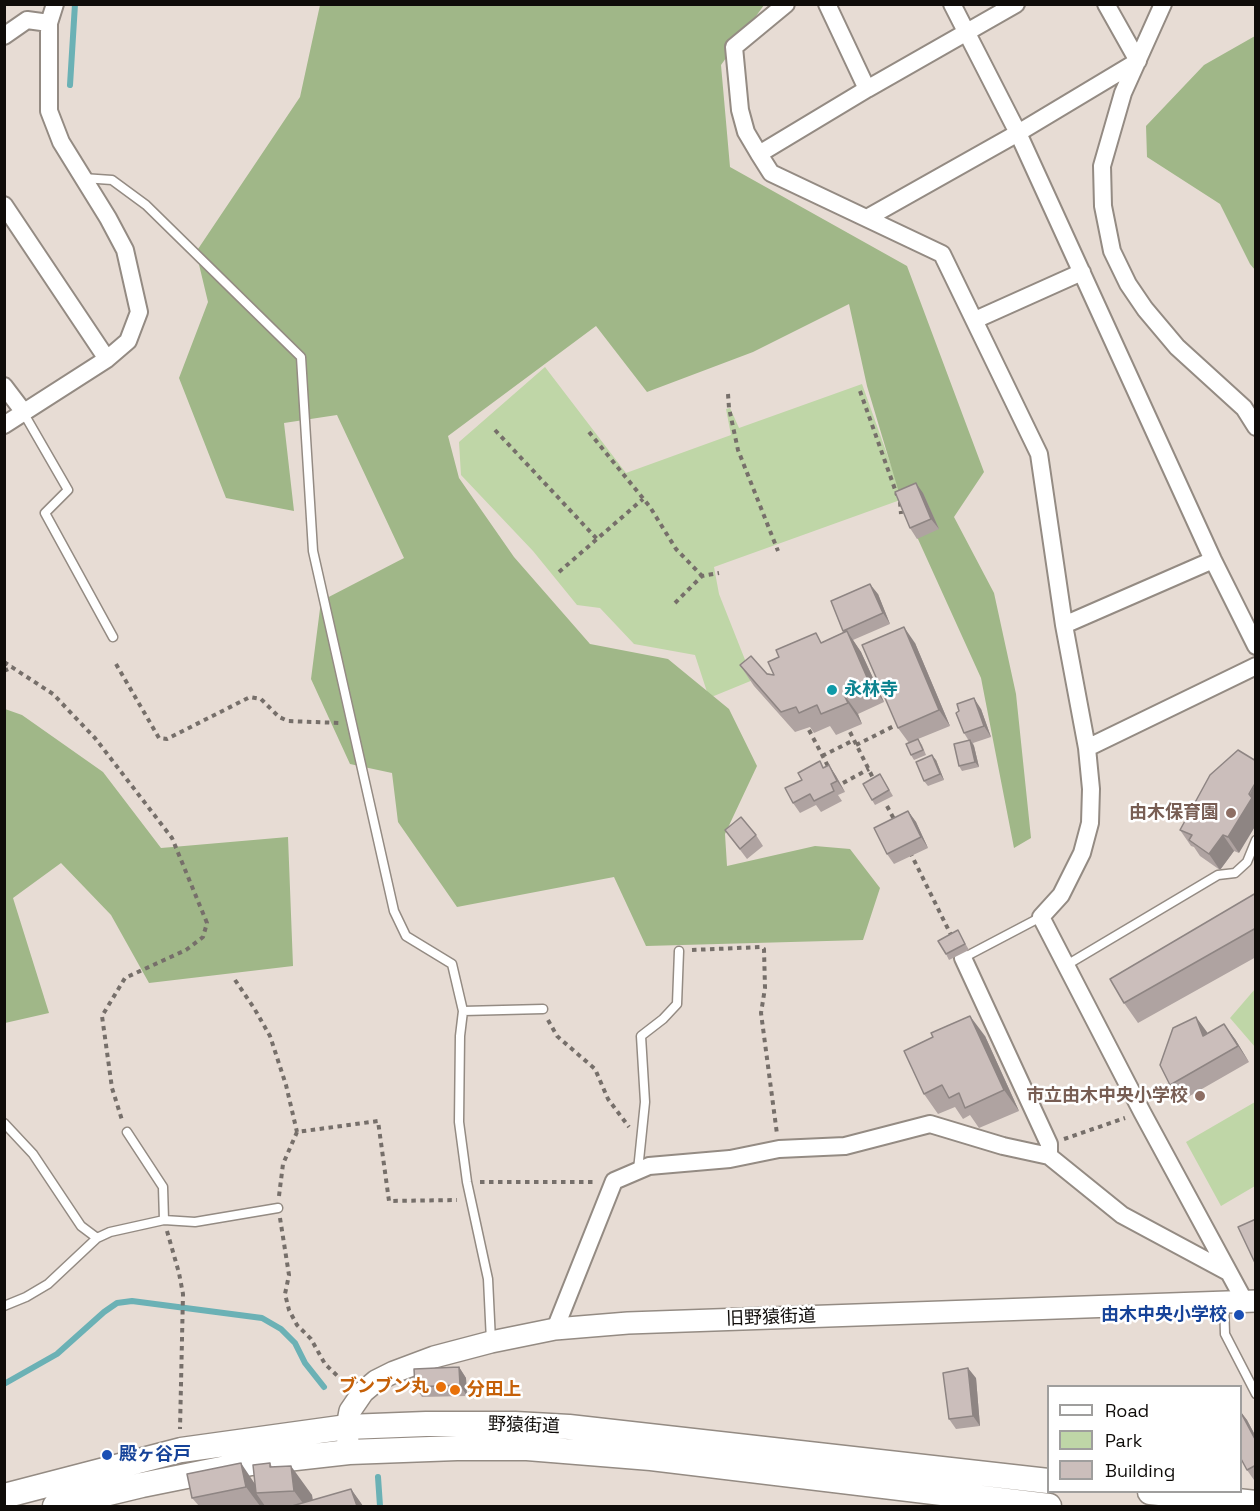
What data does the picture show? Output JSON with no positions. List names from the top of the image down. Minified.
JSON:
{"streets":{"main road":["野猿街道"],"street":["旧野猿街道"]},"crossings":[["旧野猿街道","野猿街道"]],"places":["永林寺","由木保育園","市立由木中央小学校","由木中央小学校","ブンブン丸","分田上","殿ヶ谷戸"],"legend":["Road","Park","Building"]}
